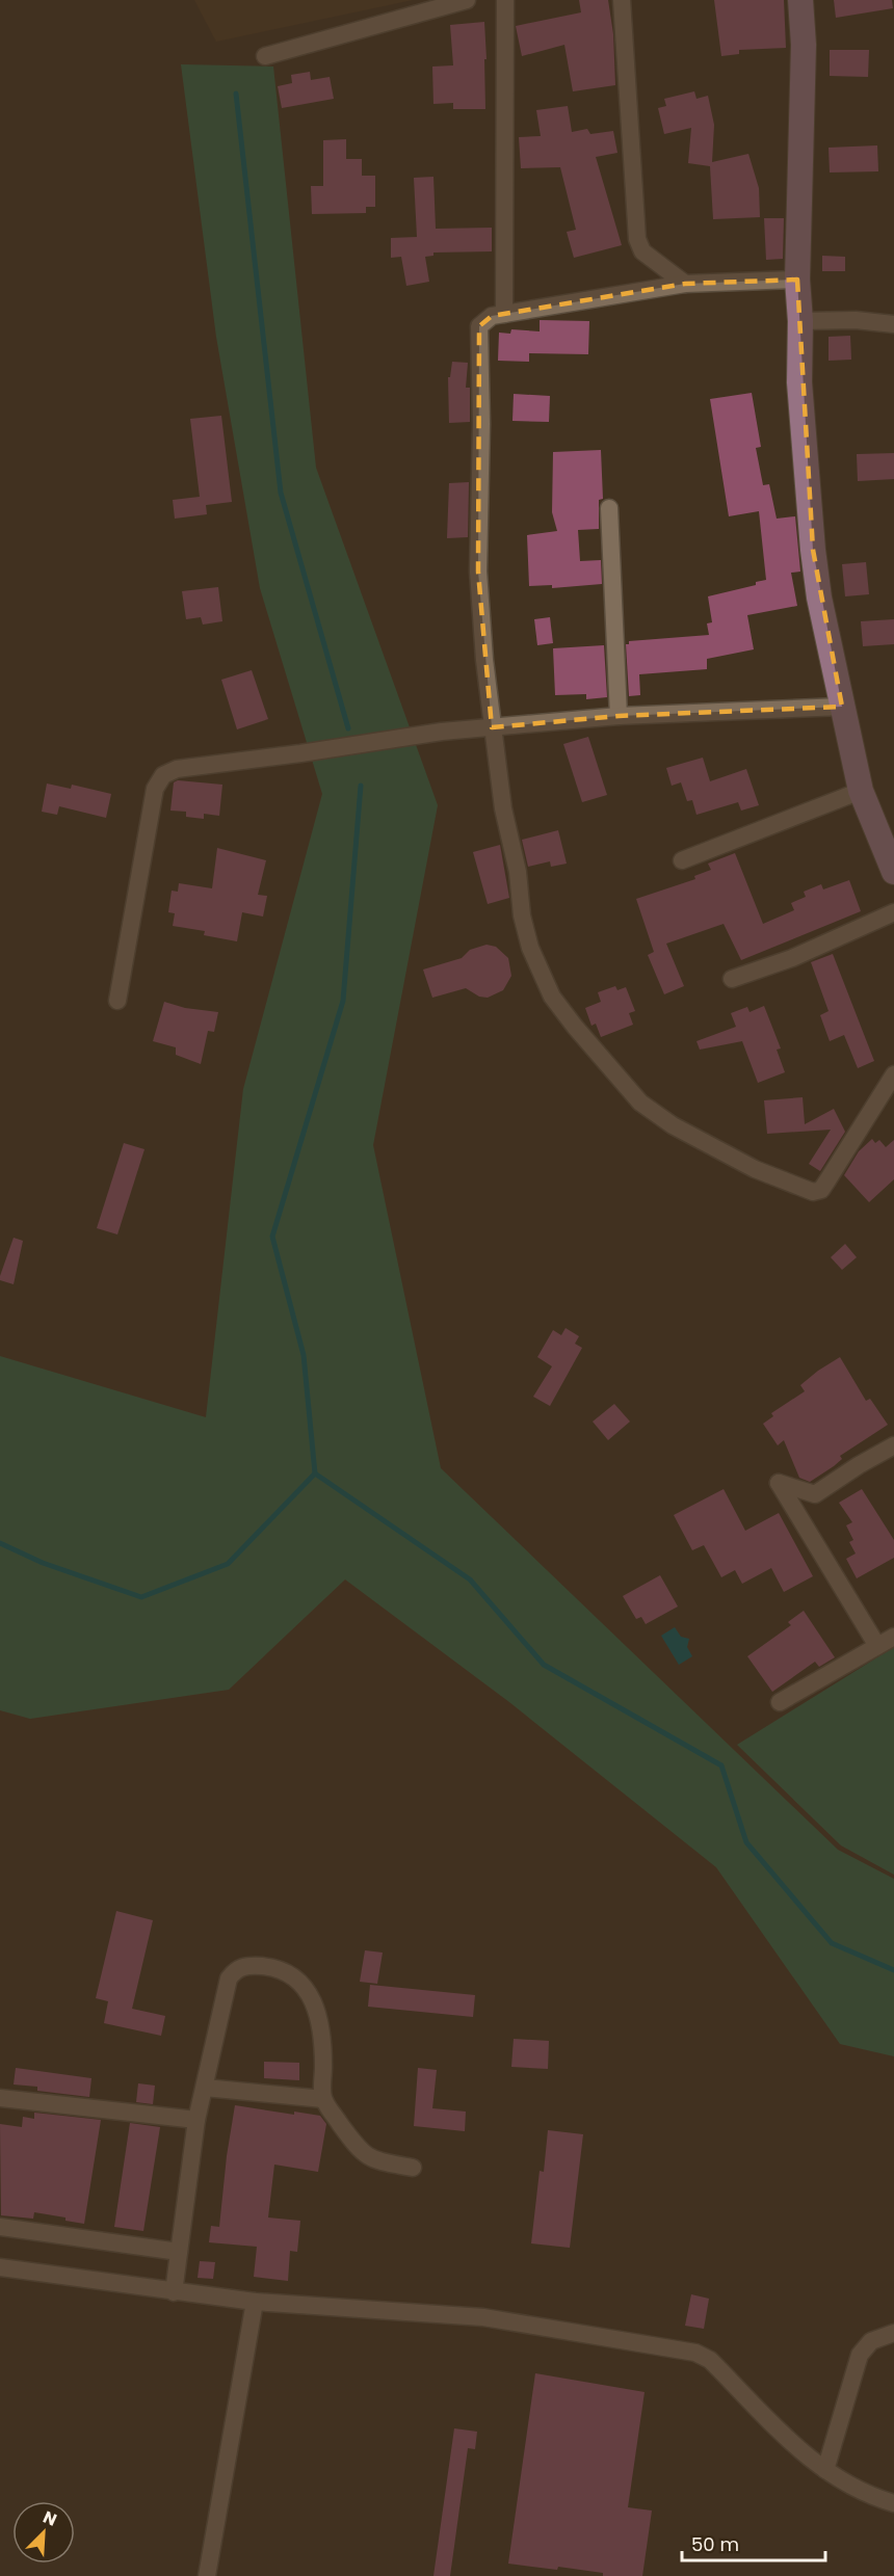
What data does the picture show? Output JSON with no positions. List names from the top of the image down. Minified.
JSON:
{"scale_bar":"50 m","north":"top right"}
